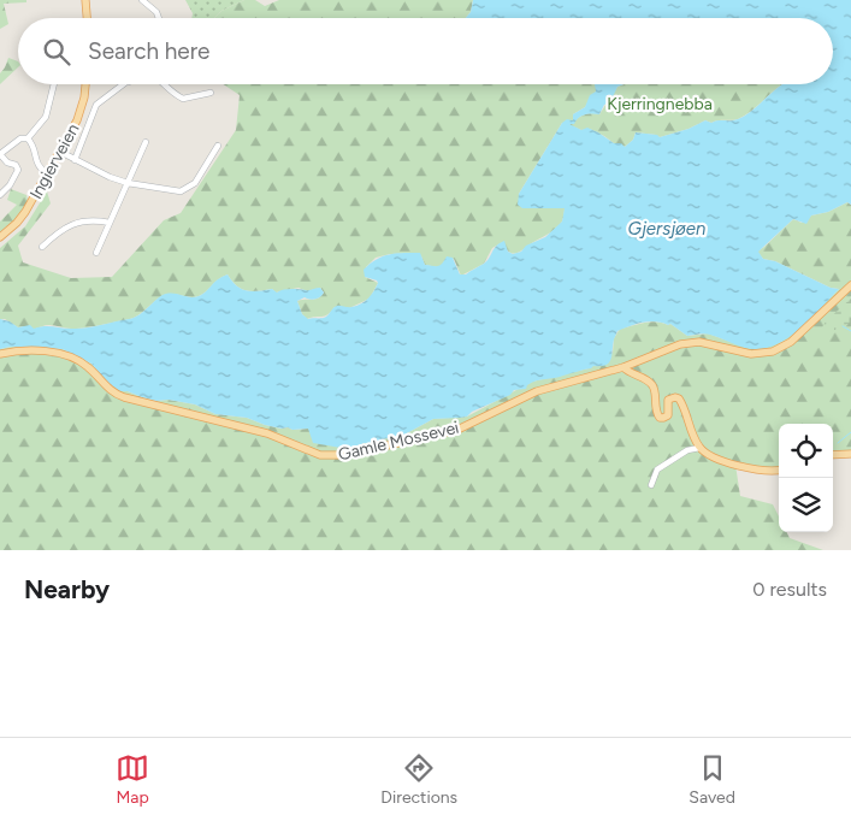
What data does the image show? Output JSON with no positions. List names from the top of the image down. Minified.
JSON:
{"streets":{"main road":["Ingierveien","Gamle Mossevei"]},"water":["Gjersjøen"],"parks":["Kjerringnebba"],"page":{"search":"Search here","heading":["Nearby","0 results"],"nav":["Map","Directions","Saved"]}}
